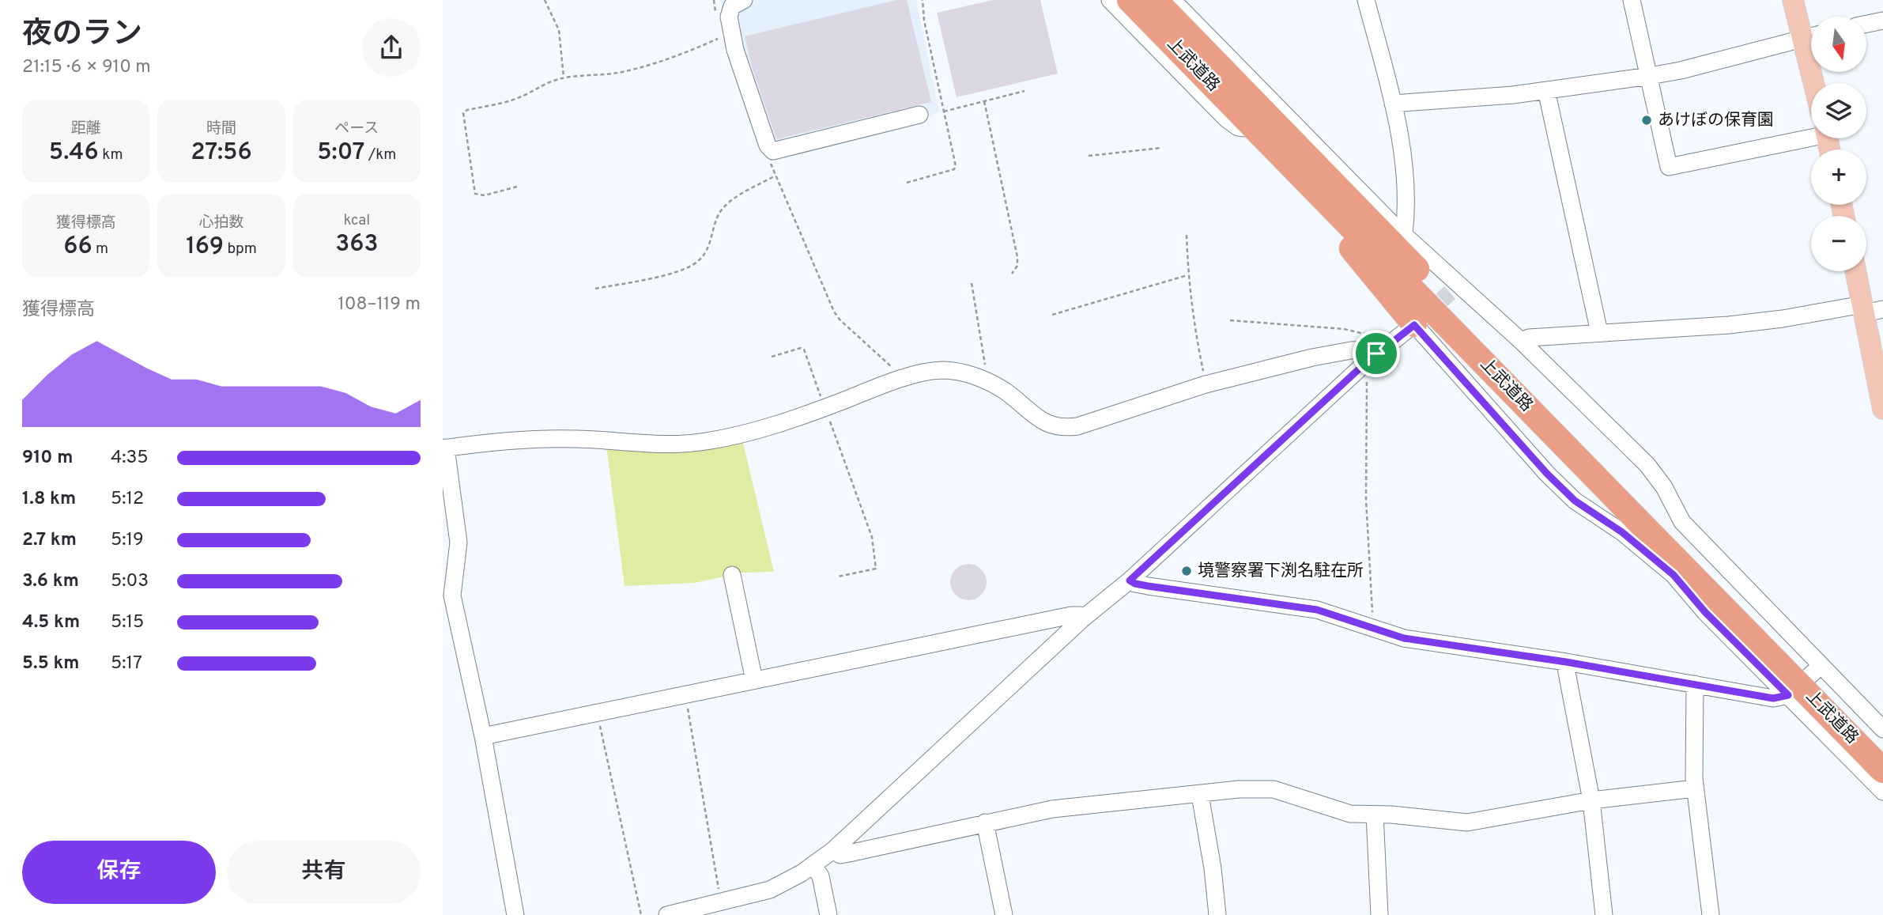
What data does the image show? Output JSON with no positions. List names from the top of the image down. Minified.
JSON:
{"streets":{"highway":["上武道路"]},"places":["あけぼの保育園","境警察署下渕名駐在所"],"north":"bottom","page":{"heading":["夜のラン","21:15 · 6 × 910 m"],"map_buttons":["+","−"],"stats":[["距離","5.46 km"],["時間","27:56"],["ペース","5:07 /km"],["獲得標高","66 m"],["心拍数","169 bpm"],["kcal","363"]],"chart":["獲得標高","108–119 m"],"list":[{"name":"910 m","note":"4:35"},{"name":"1.8 km","note":"5:12"},{"name":"2.7 km","note":"5:19"},{"name":"3.6 km","note":"5:03"},{"name":"4.5 km","note":"5:15"},{"name":"5.5 km","note":"5:17"}],"buttons":["保存","共有"]}}
